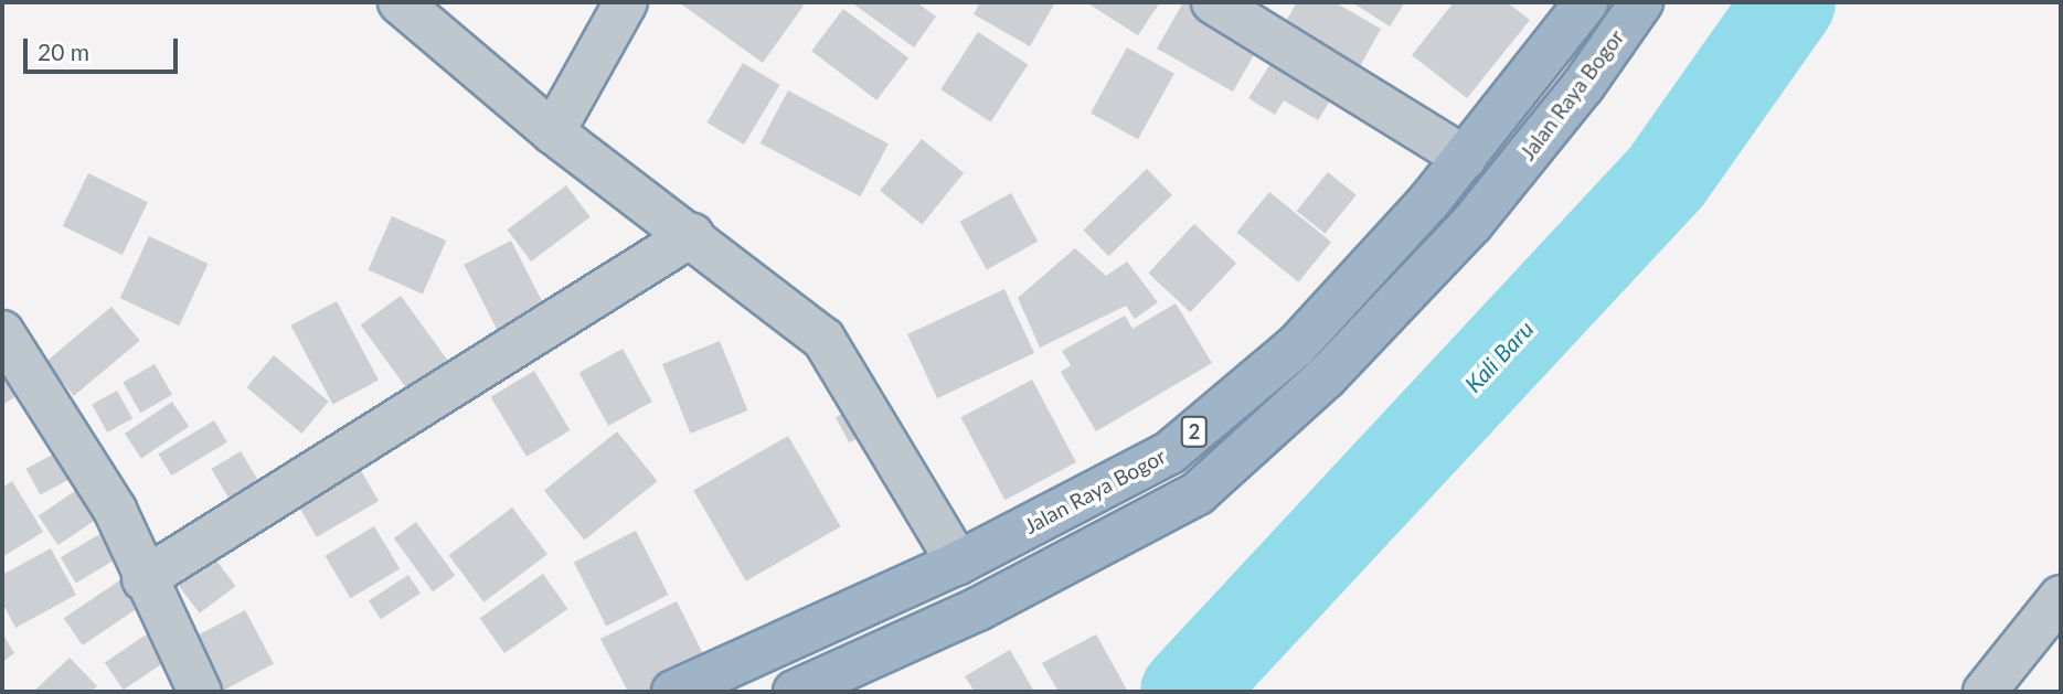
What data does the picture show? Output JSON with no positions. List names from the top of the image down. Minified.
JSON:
{"streets":{"highway":["Jalan Raya Bogor","2"]},"water":["Kali Baru"],"scale_bar":"20 m"}
